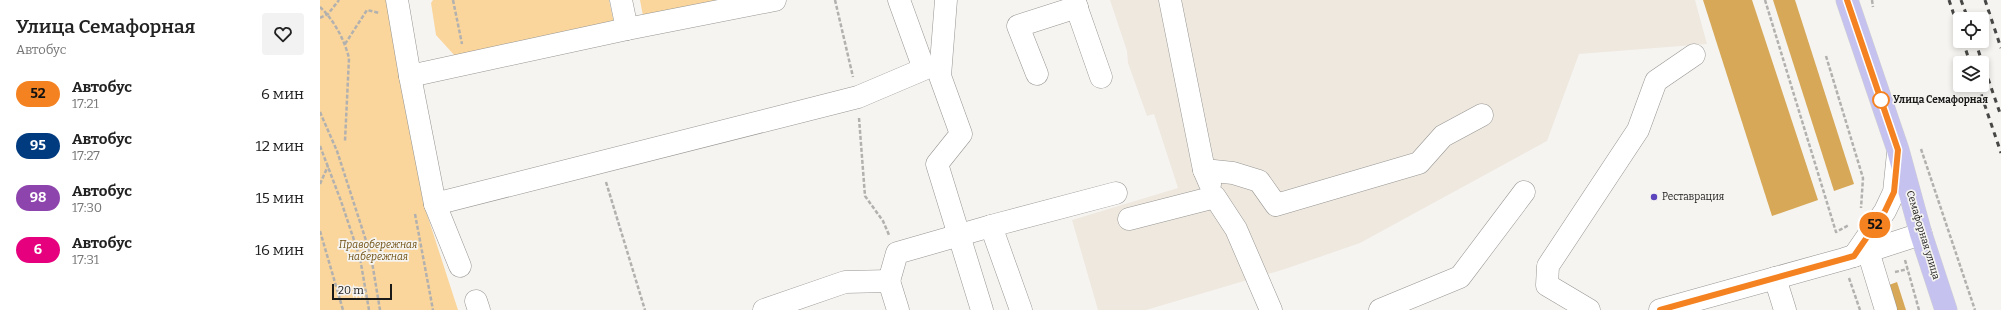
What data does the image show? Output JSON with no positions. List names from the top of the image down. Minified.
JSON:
{"streets":{"main road":["Семафорная улица"]},"parks":["Правобережная набережная"],"places":["Улица Семафорная","Реставрация"],"lines":["bus line 52"],"scale_bar":"20 m","page":{"heading":["Улица Семафорная","Автобус"],"on_map":"52","list":[{"mark":"52","name":"Автобус","note":"17:21","value":"6 мин"},{"mark":"95","name":"Автобус","note":"17:27","value":"12 мин"},{"mark":"98","name":"Автобус","note":"17:30","value":"15 мин"},{"mark":"6","name":"Автобус","note":"17:31","value":"16 мин"}],"scale":"20 m"}}
